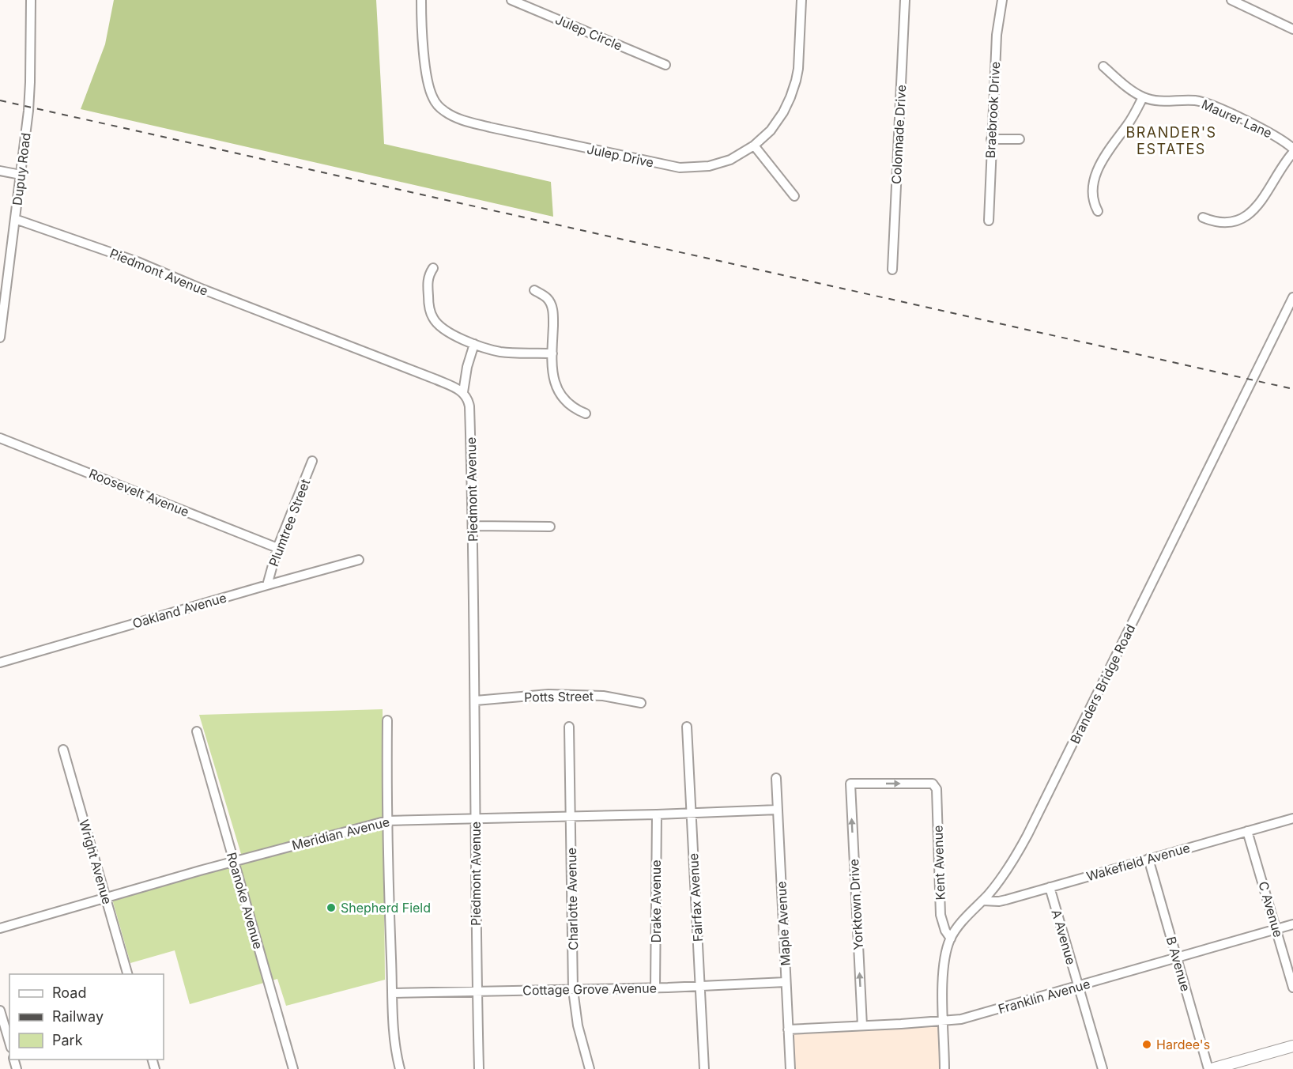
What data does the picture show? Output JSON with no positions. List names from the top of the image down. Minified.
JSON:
{"streets":{"street":["Julep Circle","Braebrook Drive","Maurer Lane","Colonnade Drive","Julep Drive","Dupuy Road","Piedmont Avenue","Roosevelt Avenue","Plumtree Street","Oakland Avenue","Branders Bridge Road","Potts Street","Meridian Avenue","Wright Avenue","Wakefield Avenue","Kent Avenue","Fairfax Avenue","Charlotte Avenue","Roanoke Avenue","Drake Avenue","Yorktown Drive","C Avenue","Maple Avenue","A Avenue","B Avenue","Cottage Grove Avenue","Franklin Avenue"]},"crossings":[["Dupuy Road","Piedmont Avenue"],["Piedmont Avenue","Potts Street"],["Piedmont Avenue","Meridian Avenue"],["Piedmont Avenue","Cottage Grove Avenue"],["Roosevelt Avenue","Plumtree Street"],["Plumtree Street","Oakland Avenue"],["Branders Bridge Road","Wakefield Avenue"],["Branders Bridge Road","Kent Avenue"],["Branders Bridge Road","Franklin Avenue"],["Meridian Avenue","Wright Avenue"],["Meridian Avenue","Fairfax Avenue"],["Meridian Avenue","Charlotte Avenue"],["Meridian Avenue","Roanoke Avenue"],["Meridian Avenue","Drake Avenue"],["Meridian Avenue","Maple Avenue"],["Wakefield Avenue","C Avenue"],["Wakefield Avenue","A Avenue"],["Wakefield Avenue","B Avenue"],["Kent Avenue","Yorktown Drive"],["Fairfax Avenue","Cottage Grove Avenue"],["Charlotte Avenue","Cottage Grove Avenue"],["Drake Avenue","Cottage Grove Avenue"],["Yorktown Drive","Franklin Avenue"],["C Avenue","Franklin Avenue"],["Maple Avenue","Cottage Grove Avenue"],["Maple Avenue","Franklin Avenue"],["A Avenue","Franklin Avenue"],["B Avenue","Franklin Avenue"]],"districts":["BRANDER'S ESTATES"],"places":["Shepherd Field","Hardee's"],"legend":["Road","Railway","Park"]}
